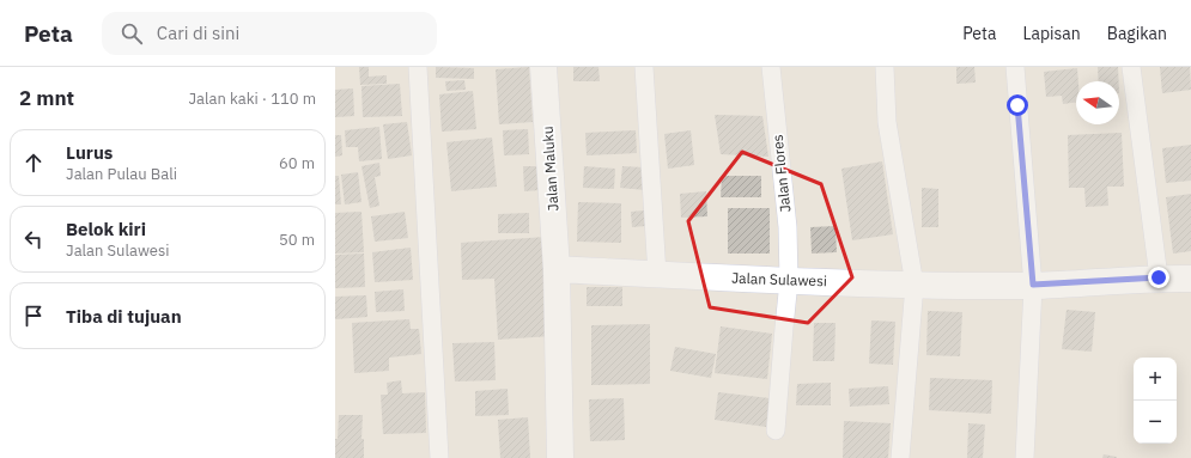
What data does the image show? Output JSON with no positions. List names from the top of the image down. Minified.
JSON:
{"streets":{"main road":["Jalan Maluku","Jalan Sulawesi"],"street":["Jalan Flores"]},"crossings":[["Jalan Maluku","Jalan Sulawesi"],["Jalan Flores","Jalan Sulawesi"]],"north":"left","page":{"header":"Peta","search":"Cari di sini","nav":["Peta","Lapisan","Bagikan"],"heading":["2 mnt","Jalan kaki · 110 m"],"list":[["Lurus","Jalan Pulau Bali","60 m"],["Belok kiri","Jalan Sulawesi","50 m"],"Tiba di tujuan"],"map_buttons":["+","−"]}}
